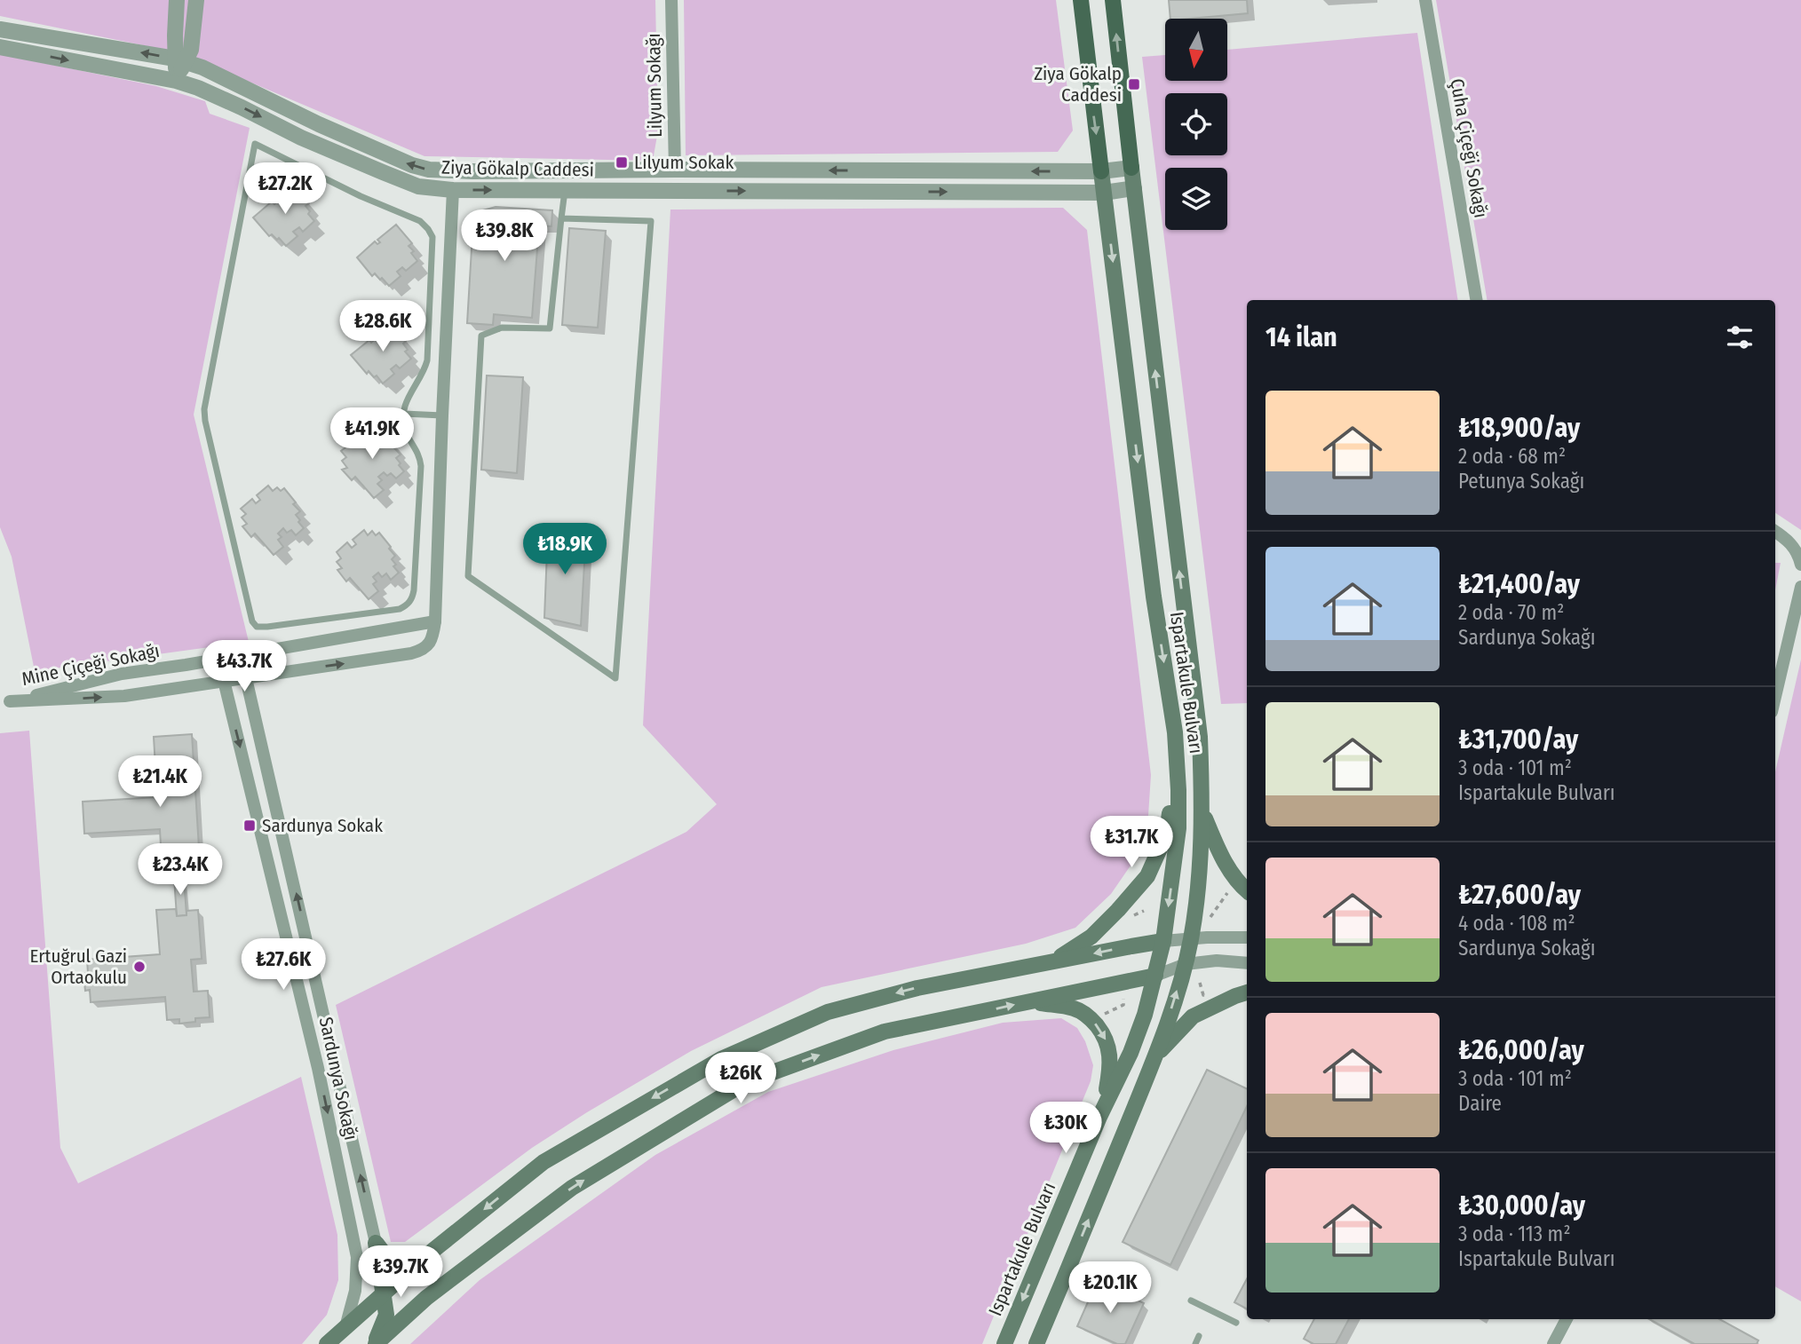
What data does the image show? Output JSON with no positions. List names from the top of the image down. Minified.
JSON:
{"streets":{"main road":["Ispartakule Bulvarı"],"street":["Lilyum Sokağı","Çuha Çiçeği Sokağı","Ziya Gökalp Caddesi","Mine Çiçeği Sokağı","Sardunya Sokağı"]},"crossings":[["Ziya Gökalp Caddesi","Ispartakule Bulvarı"],["Mine Çiçeği Sokağı","Sardunya Sokağı"]],"places":{"transit":["Ziya Gökalp Caddesi","Lilyum Sokak","Sardunya Sokak"],"other":["Ertuğrul Gazi Ortaokulu"]},"north":"bottom","page":{"price":["₺27.2K","₺39.8K","₺28.6K","₺41.9K","₺18.9K","₺43.7K","₺21.4K","₺31.7K","₺23.4K","₺27.6K","₺26K","₺30K","₺39.7K","₺20.1K"],"heading":"14 ilan","list":[{"name":"₺18,900/ay","note":"2 oda · 68 m² · Petunya Sokağı"},{"name":"₺21,400/ay","note":"2 oda · 70 m² · Sardunya Sokağı"},{"name":"₺31,700/ay","note":"3 oda · 101 m² · Ispartakule Bulvarı"},{"name":"₺27,600/ay","note":"4 oda · 108 m² · Sardunya Sokağı"},{"name":"₺26,000/ay","note":"3 oda · 101 m² · Daire"},{"name":"₺30,000/ay","note":"3 oda · 113 m² · Ispartakule Bulvarı"}]}}
